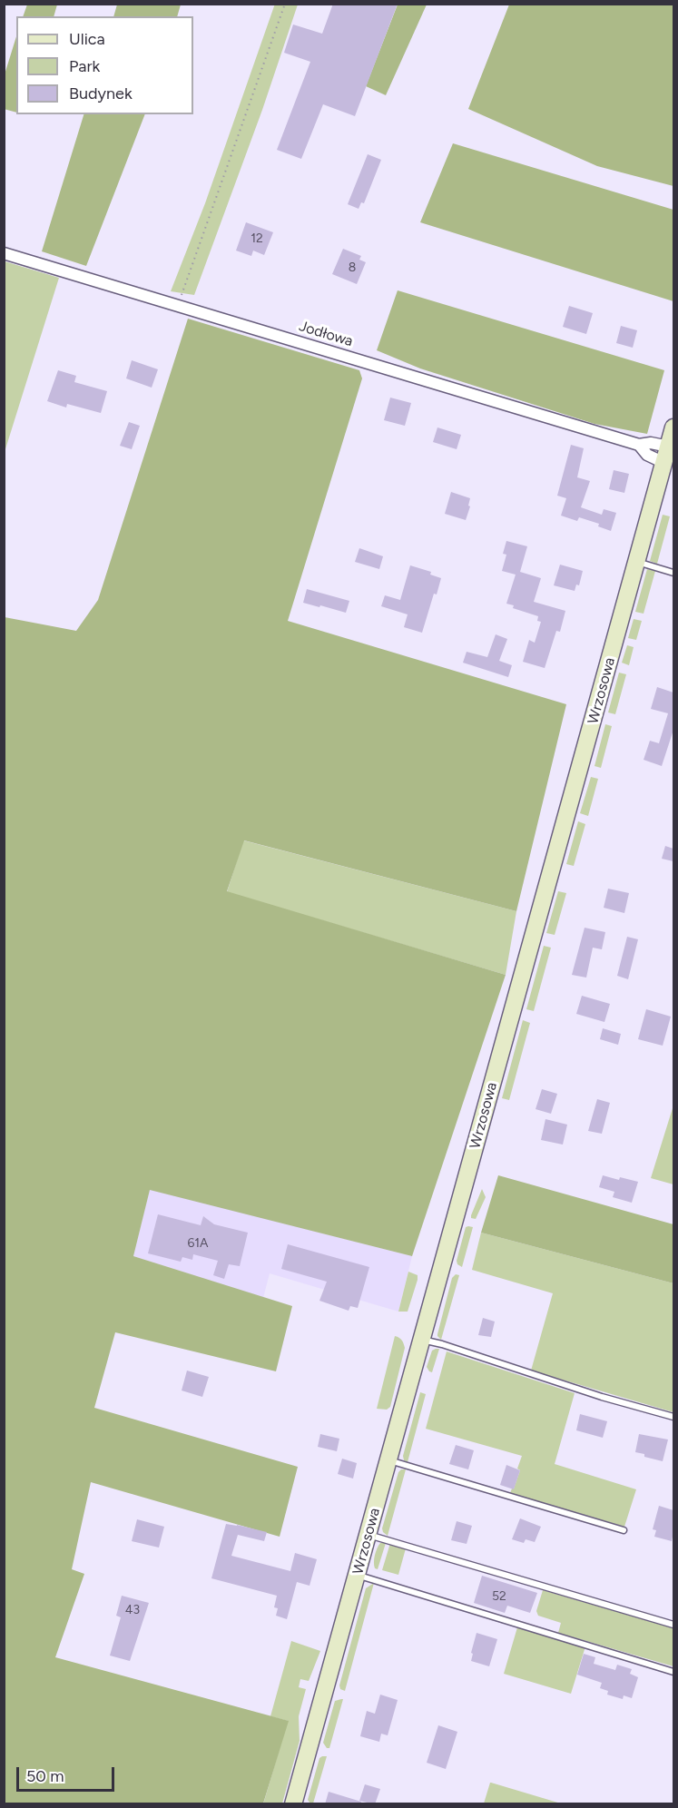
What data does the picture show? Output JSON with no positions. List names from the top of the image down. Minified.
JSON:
{"streets":{"main road":["Wrzosowa"],"street":["Jodłowa"]},"crossings":[["Jodłowa","Wrzosowa"]],"house_numbers":["12","8","61A","52","43"],"legend":["Ulica","Park","Budynek"],"scale_bar":"50 m"}
